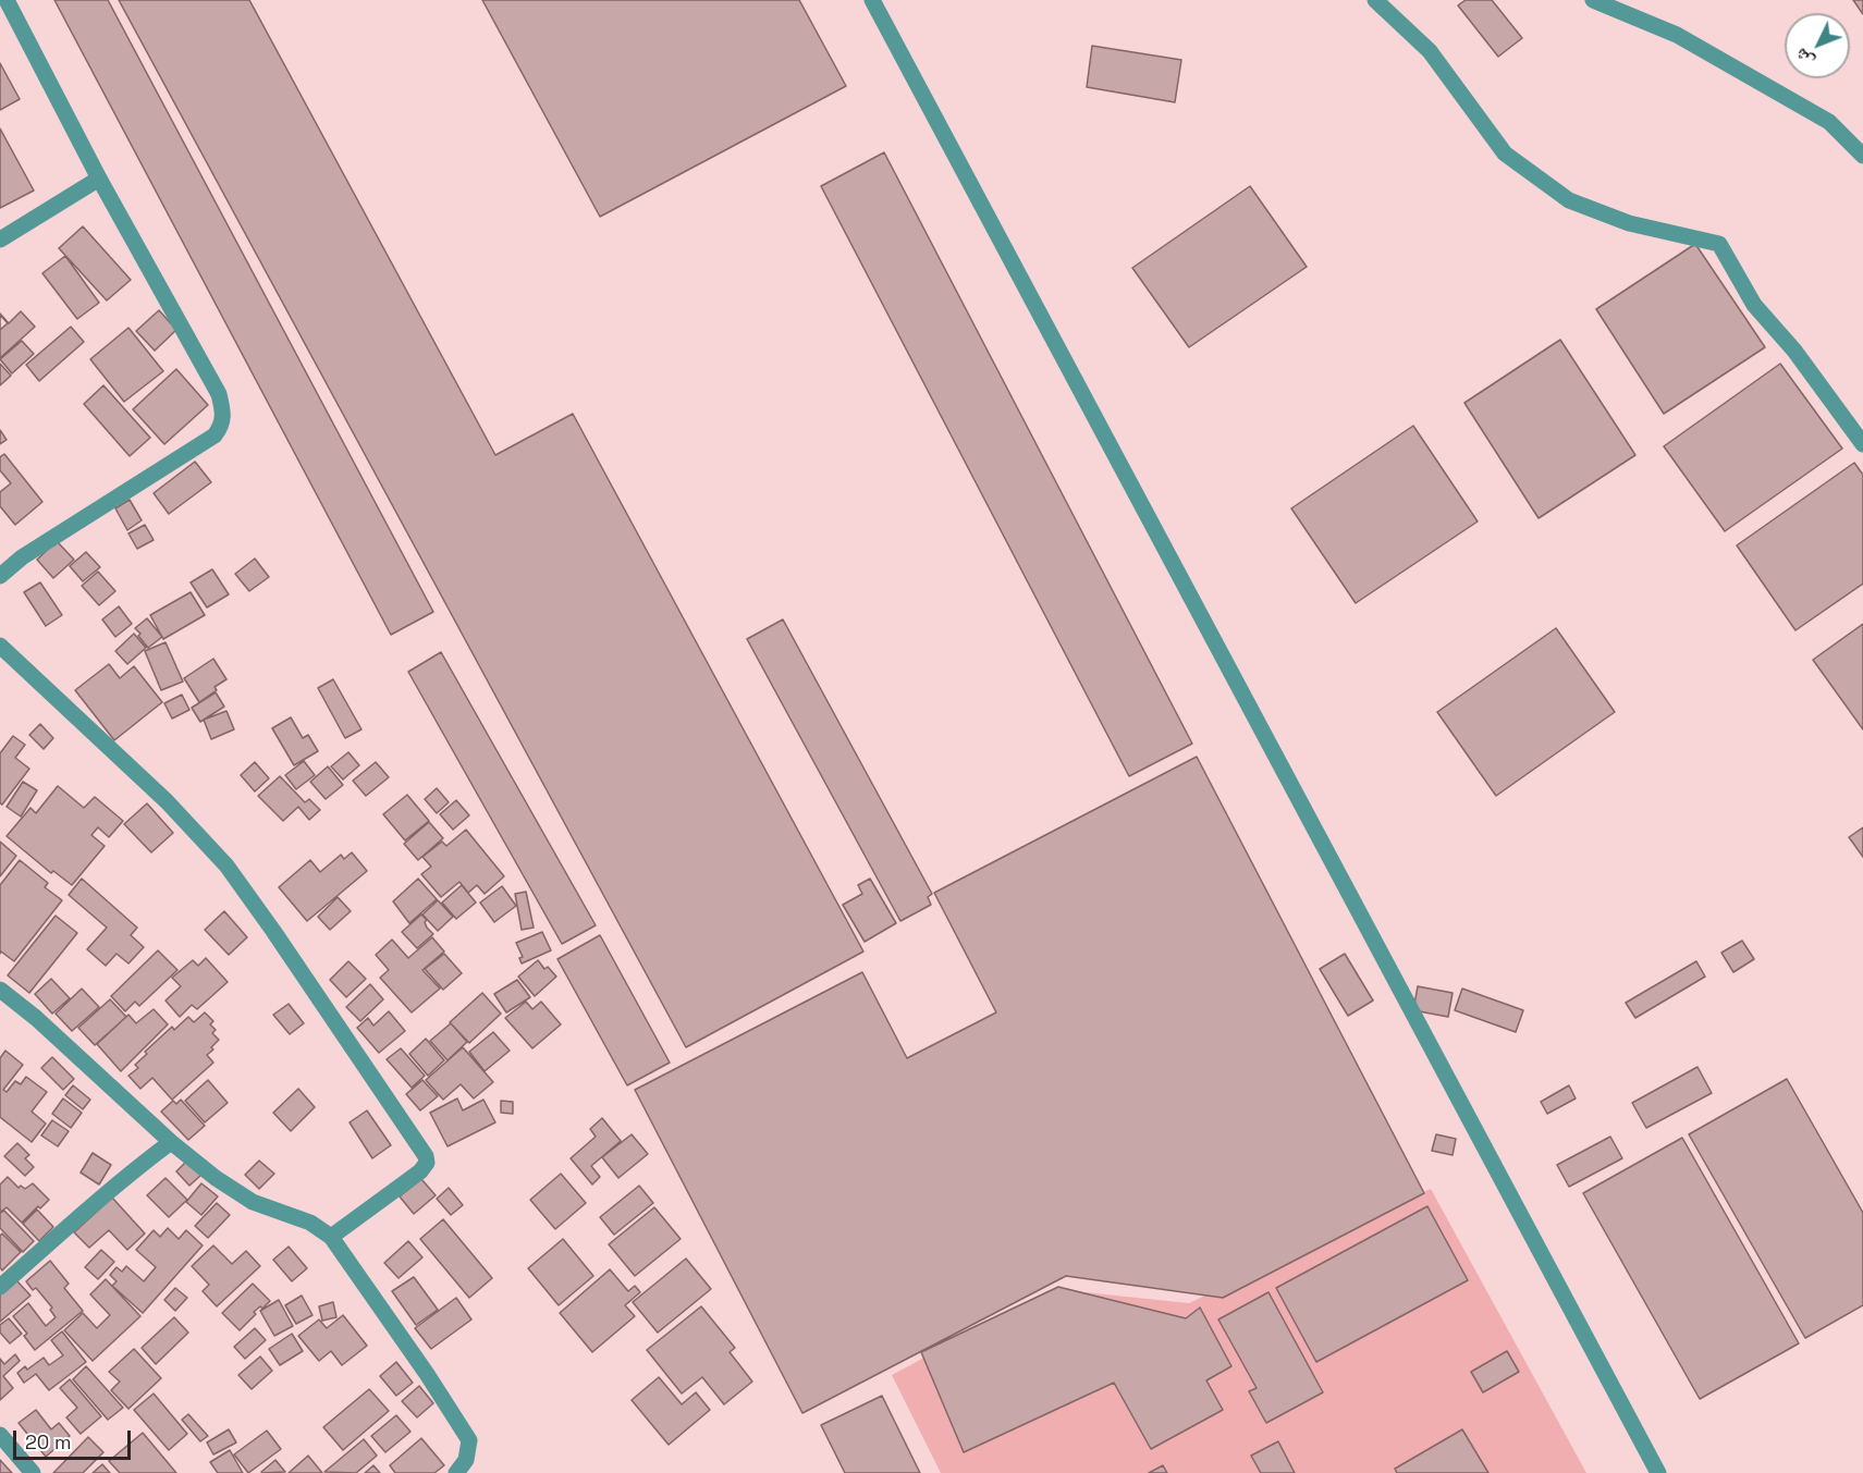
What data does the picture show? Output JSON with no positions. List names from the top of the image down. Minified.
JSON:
{"scale_bar":"20 m","north":"bottom left"}
